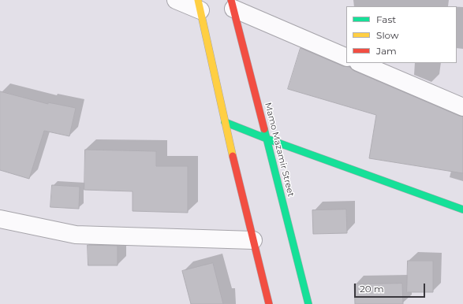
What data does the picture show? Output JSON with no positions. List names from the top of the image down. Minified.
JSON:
{"streets":{"main road":["Mamo Mazamir Street"]},"legend":["Fast","Slow","Jam"],"scale_bar":"20 m"}
